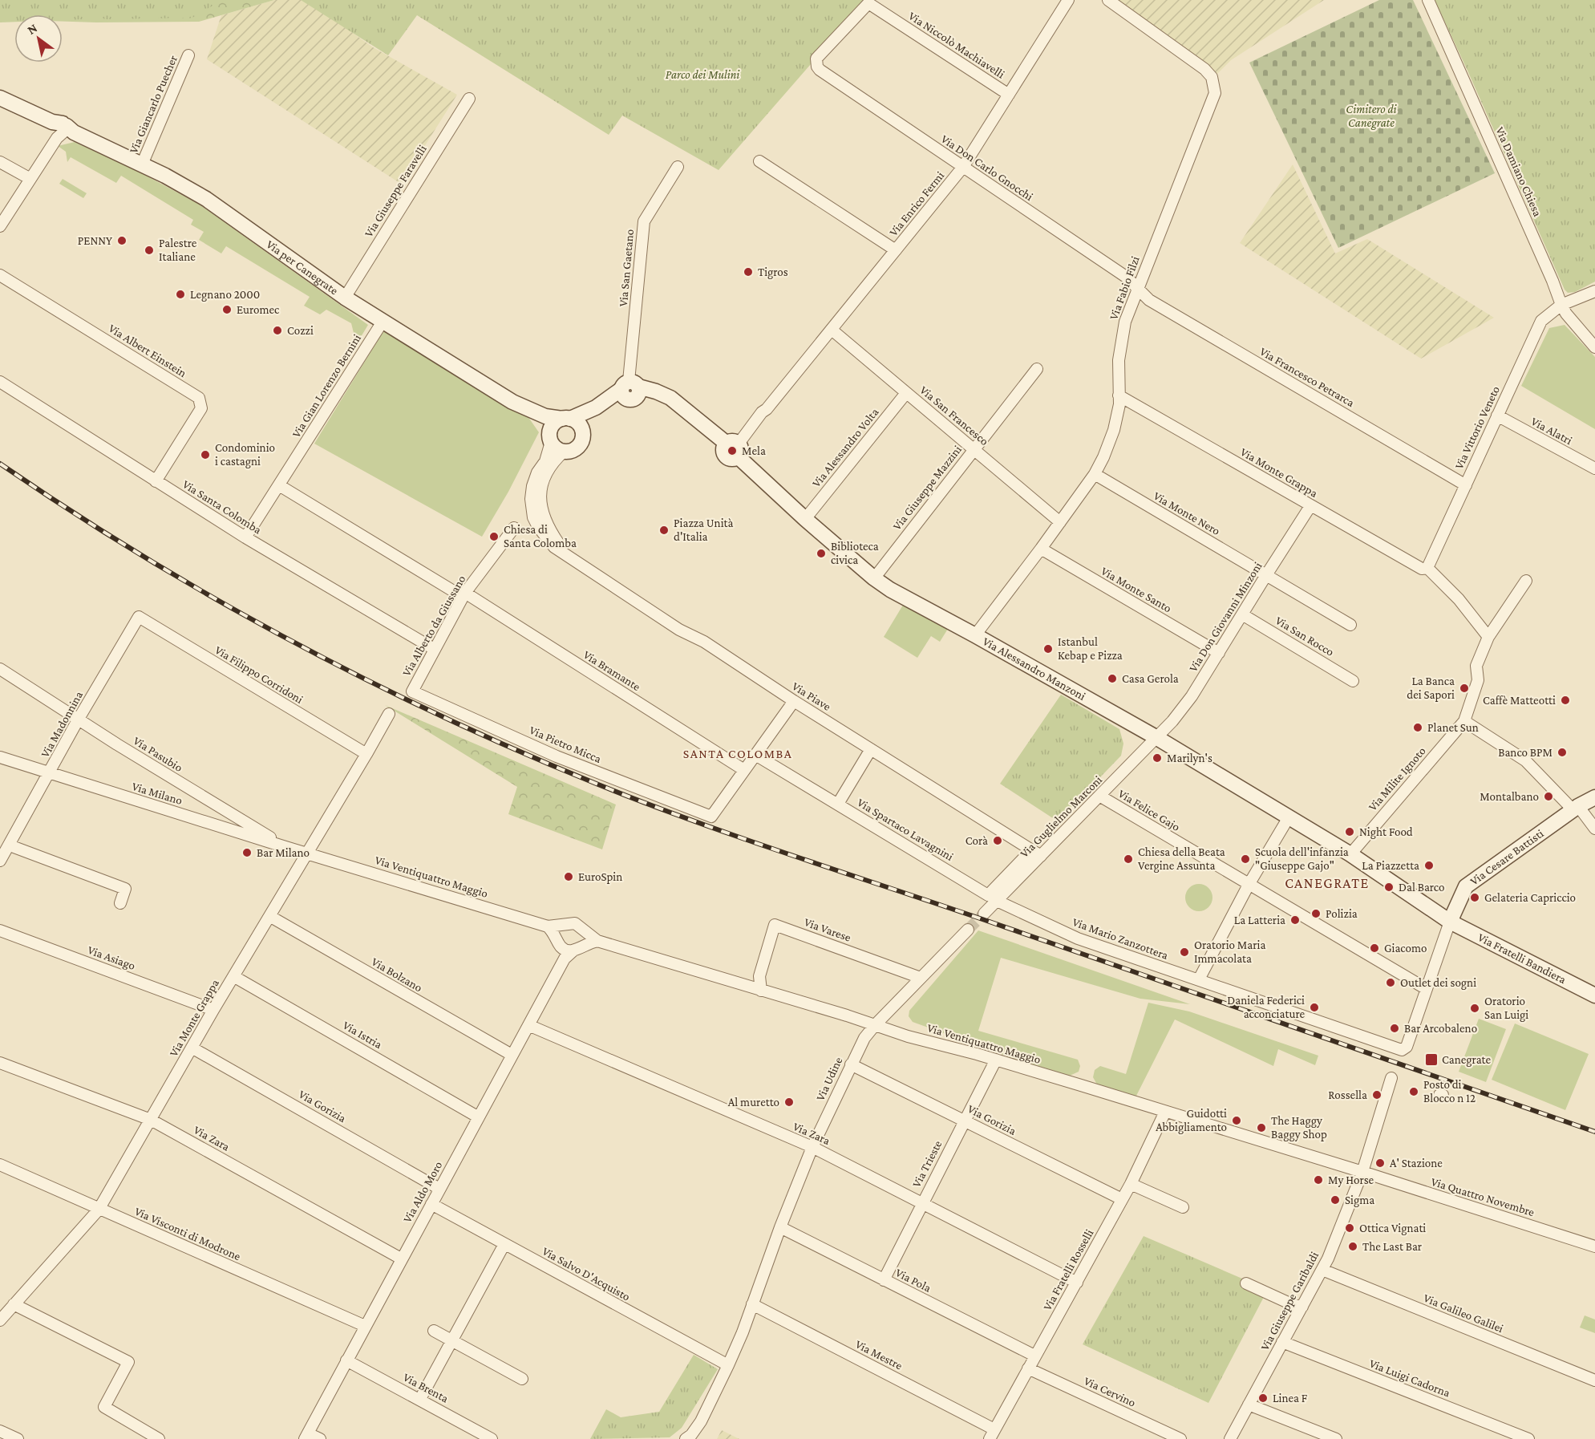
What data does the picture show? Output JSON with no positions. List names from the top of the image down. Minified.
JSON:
{"streets":{"street":["Via Niccolò Machiavelli","Via Giancarlo Puecher","Via Don Carlo Gnocchi","Via Damiano Chiesa","Via Giuseppe Faravelli","Via Enrico Fermi","Via per Canegrate","Via San Gaetano","Via Fabio Filzi","Via Albert Einstein","Via Francesco Petrarca","Via Gian Lorenzo Bernini","Via San Francesco","Via Vittorio Veneto","Via Alatri","Via Alessandro Volta","Via Monte Grappa","Via Giuseppe Mazzini","Via Santa Colomba","Via Monte Nero","Via Monte Santo","Via Don Giovanni Minzoni","Via Alberto da Giussano","Via San Rocco","Via Alessandro Manzoni","Via Bramante","Via Filippo Corridoni","Via Piave","Via Madonnina","Via Pietro Micca","Via Pasubio","Via Milite Ignoto","Via Milano","Via Felice Gajo","Via Guglielmo Marconi","Via Spartaco Lavagnini","Via Cesare Battisti","Via Ventiquattro Maggio","Via Varese","Via Mario Zanzottera","Via Asiago","Via Fratelli Bandiera","Via Bolzano","Via Istria","Via Udine","Via Gorizia","Via Zara","Via Trieste","Via Aldo Moro","Via Quattro Novembre","Via Visconti di Modrone","Via Fratelli Rosselli","Via Salvo D'Acquisto","Via Pola","Via Giuseppe Garibaldi","Via Galileo Galilei","Via Mestre","Via Luigi Cadorna","Via Brenta","Via Cervino"]},"crossings":[["Via Niccolò Machiavelli","Via Don Carlo Gnocchi"],["Via Niccolò Machiavelli","Via Enrico Fermi"],["Via Giancarlo Puecher","Via per Canegrate"],["Via Don Carlo Gnocchi","Via Enrico Fermi"],["Via Don Carlo Gnocchi","Via Fabio Filzi"],["Via Don Carlo Gnocchi","Via Francesco Petrarca"],["Via Damiano Chiesa","Via Vittorio Veneto"],["Via Giuseppe Faravelli","Via per Canegrate"],["Via Enrico Fermi","Via San Francesco"],["Via Enrico Fermi","Via Alessandro Manzoni"],["Via per Canegrate","Via Gian Lorenzo Bernini"],["Via San Gaetano","Via Alessandro Manzoni"],["Via Fabio Filzi","Via Francesco Petrarca"],["Via Fabio Filzi","Via San Francesco"],["Via Fabio Filzi","Via Monte Grappa"],["Via Fabio Filzi","Via Monte Nero"],["Via Fabio Filzi","Via Monte Santo"],["Via Fabio Filzi","Via Alessandro Manzoni"],["Via Albert Einstein","Via Santa Colomba"],["Via Francesco Petrarca","Via Vittorio Veneto"],["Via Gian Lorenzo Bernini","Via Santa Colomba"],["Via Gian Lorenzo Bernini","Via Bramante"],["Via San Francesco","Via Alessandro Volta"],["Via San Francesco","Via Giuseppe Mazzini"],["Via Vittorio Veneto","Via Alatri"],["Via Vittorio Veneto","Via Monte Grappa"],["Via Alessandro Volta","Via Alessandro Manzoni"],["Via Monte Grappa","Via Don Giovanni Minzoni"],["Via Monte Grappa","Via Filippo Corridoni"],["Via Monte Grappa","Via Pasubio"],["Via Monte Grappa","Via Milano"],["Via Monte Grappa","Via Ventiquattro Maggio"],["Via Monte Grappa","Via Asiago"],["Via Monte Grappa","Via Bolzano"],["Via Monte Grappa","Via Istria"],["Via Monte Grappa","Via Gorizia"],["Via Monte Grappa","Via Zara"],["Via Monte Grappa","Via Visconti di Modrone"],["Via Giuseppe Mazzini","Via Alessandro Manzoni"],["Via Santa Colomba","Via Alberto da Giussano"],["Via Monte Nero","Via Don Giovanni Minzoni"],["Via Monte Santo","Via Don Giovanni Minzoni"],["Via Don Giovanni Minzoni","Via San Rocco"],["Via Don Giovanni Minzoni","Via Alessandro Manzoni"],["Via Don Giovanni Minzoni","Via Guglielmo Marconi"],["Via Alberto da Giussano","Via Bramante"],["Via Alberto da Giussano","Via Pietro Micca"],["Via Alessandro Manzoni","Via Milite Ignoto"],["Via Alessandro Manzoni","Via Guglielmo Marconi"],["Via Alessandro Manzoni","Via Fratelli Bandiera"],["Via Bramante","Via Pietro Micca"],["Via Filippo Corridoni","Via Madonnina"],["Via Piave","Via Guglielmo Marconi"],["Via Piave","Via Spartaco Lavagnini"],["Via Madonnina","Via Pasubio"],["Via Madonnina","Via Milano"],["Via Pasubio","Via Milano"],["Via Pasubio","Via Ventiquattro Maggio"],["Via Milite Ignoto","Via Fratelli Bandiera"],["Via Milano","Via Ventiquattro Maggio"],["Via Felice Gajo","Via Guglielmo Marconi"],["Via Felice Gajo","Via Mario Zanzottera"],["Via Guglielmo Marconi","Via Spartaco Lavagnini"],["Via Guglielmo Marconi","Via Mario Zanzottera"],["Via Cesare Battisti","Via Fratelli Bandiera"],["Via Ventiquattro Maggio","Via Varese"],["Via Ventiquattro Maggio","Via Udine"],["Via Ventiquattro Maggio","Via Trieste"],["Via Ventiquattro Maggio","Via Quattro Novembre"],["Via Ventiquattro Maggio","Via Fratelli Rosselli"],["Via Ventiquattro Maggio","Via Giuseppe Garibaldi"],["Via Bolzano","Via Aldo Moro"],["Via Istria","Via Aldo Moro"],["Via Udine","Via Gorizia"],["Via Udine","Via Zara"],["Via Udine","Via Salvo D'Acquisto"],["Via Udine","Via Pola"],["Via Udine","Via Mestre"],["Via Gorizia","Via Trieste"],["Via Gorizia","Via Aldo Moro"],["Via Gorizia","Via Fratelli Rosselli"],["Via Zara","Via Trieste"],["Via Zara","Via Aldo Moro"],["Via Zara","Via Fratelli Rosselli"],["Via Trieste","Via Pola"],["Via Aldo Moro","Via Visconti di Modrone"],["Via Aldo Moro","Via Salvo D'Acquisto"],["Via Aldo Moro","Via Brenta"],["Via Quattro Novembre","Via Giuseppe Garibaldi"],["Via Fratelli Rosselli","Via Pola"],["Via Fratelli Rosselli","Via Mestre"],["Via Fratelli Rosselli","Via Cervino"],["Via Giuseppe Garibaldi","Via Galileo Galilei"],["Via Giuseppe Garibaldi","Via Luigi Cadorna"]],"districts":["SANTA COLOMBA","CANEGRATE"],"parks":["Parco dei Mulini","Cimitero di Canegrate"],"places":{"other":["PENNY","Palestre Italiane","Tigros","Legnano 2000","Euromec","Cozzi","Mela","Condominio i castagni","Piazza Unità d'Italia","Chiesa di Santa Colomba","Biblioteca civica","Istanbul Kebap e Pizza","Casa Gerola","La Banca dei Sapori","Caffè Matteotti","Planet Sun","Banco BPM","Marilyn's","Montalbano","Night Food","Corà","Bar Milano","Chiesa della Beata Vergine Assunta","Scuola dell'infanzia \"Giuseppe Gajo\"","La Piazzetta","EuroSpin","Dal Barco","Gelateria Capriccio","Polizia","La Latteria","Giacomo","Oratorio Maria Immacolata","Outlet dei sogni","Daniela Federici acconciature","Oratorio San Luigi","Bar Arcobaleno","Posto di Blocco n 12","Rossella","Al muretto","Guidotti Abbigliamento","The Haggy Baggy Shop","A' Stazione","My Horse","Sigma","Ottica Vignati","The Last Bar","Linea F"],"transit":["Canegrate"]},"north":"top left"}
